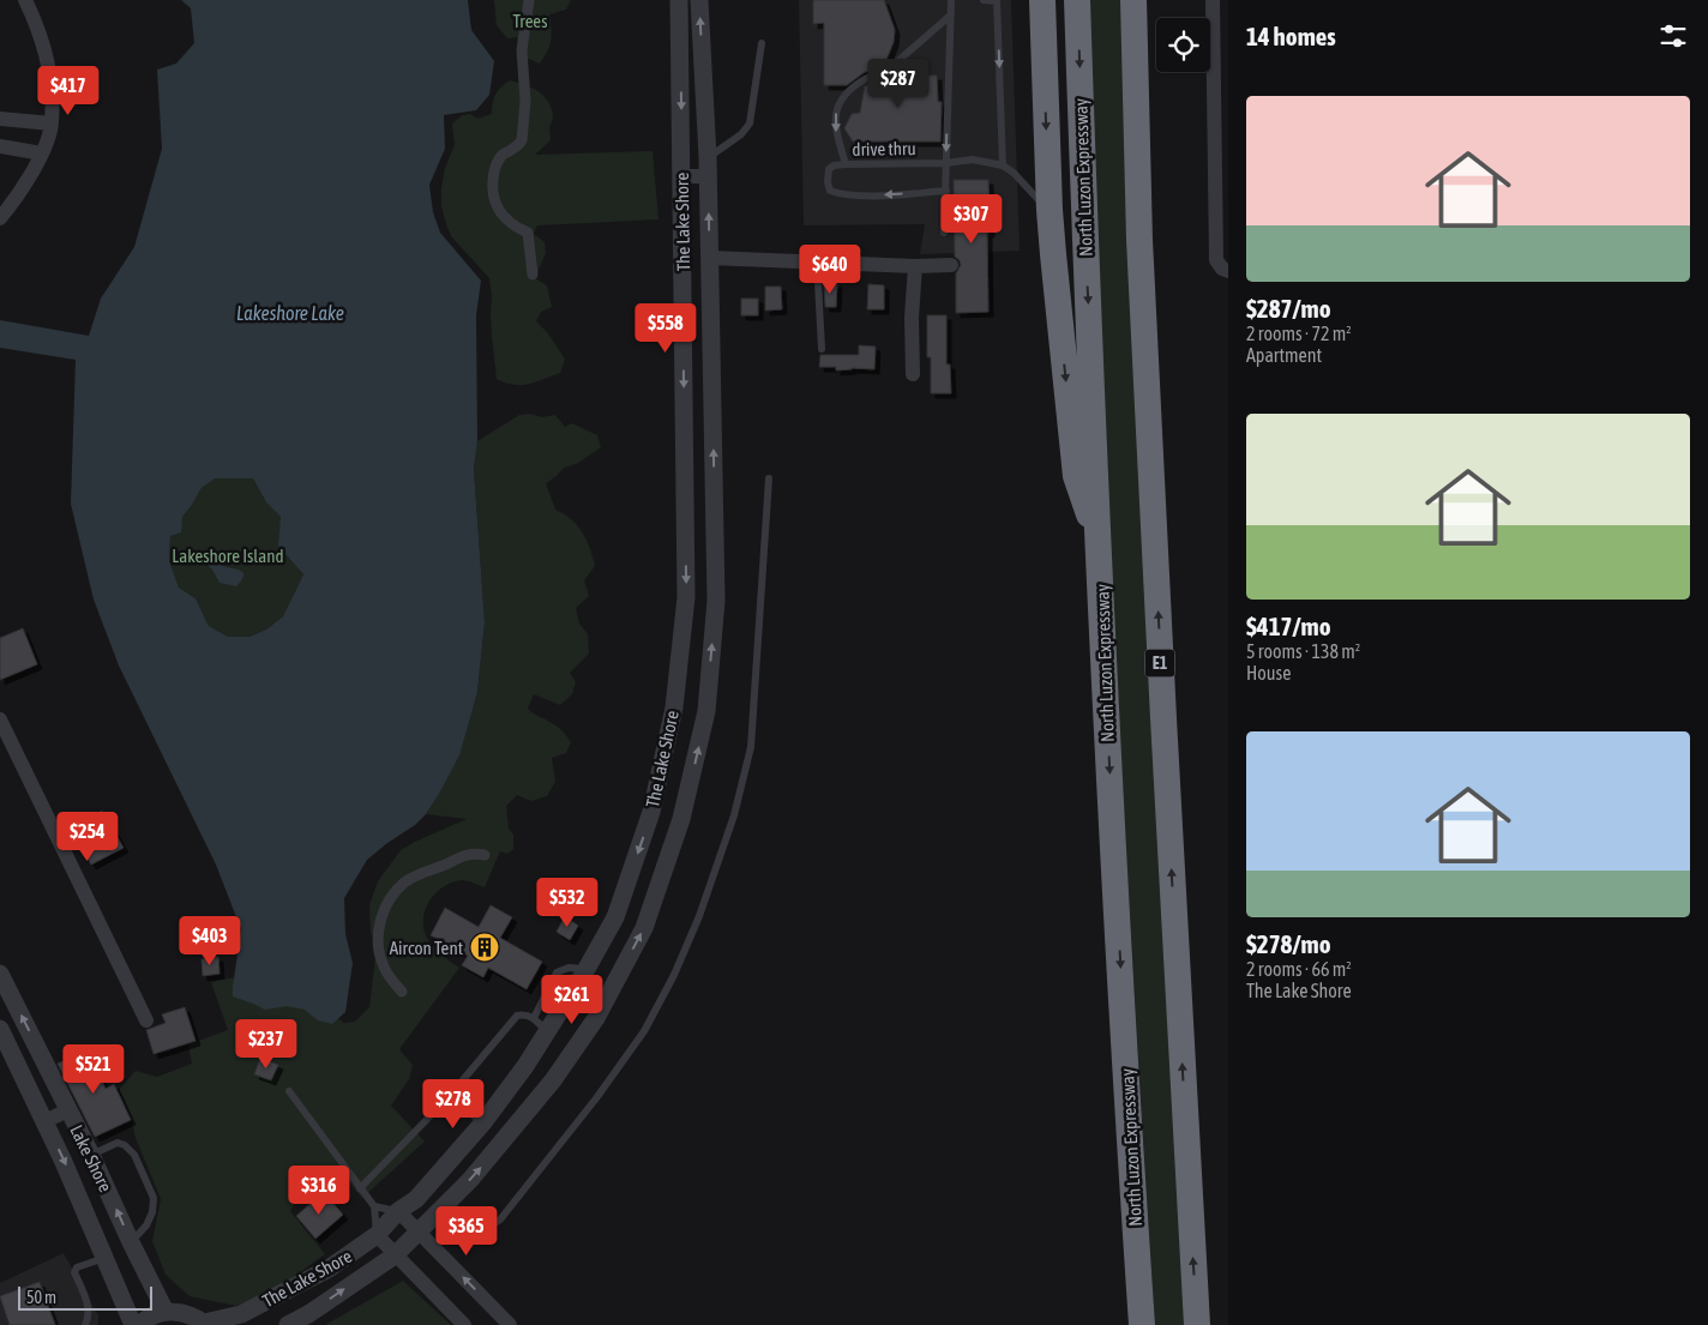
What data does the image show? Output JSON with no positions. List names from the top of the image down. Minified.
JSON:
{"streets":{"highway":["North Luzon Expressway","E1"],"street":["The Lake Shore","Lake Shore"],"lane":["drive thru"]},"water":["Lakeshore Lake"],"parks":["Trees","Lakeshore Island"],"places":{"building":["Aircon Tent"]},"scale_bar":"50 m","page":{"heading":"14 homes","price":["$287","$417","$307","$640","$558","$254","$532","$403","$261","$237","$521","$278","$316","$365"],"list":[{"name":"$287/mo","note":"2 rooms · 72 m² · Apartment"},{"name":"$417/mo","note":"5 rooms · 138 m² · House"},{"name":"$278/mo","note":"2 rooms · 66 m² · The Lake Shore"}],"scale":"50 m"}}
